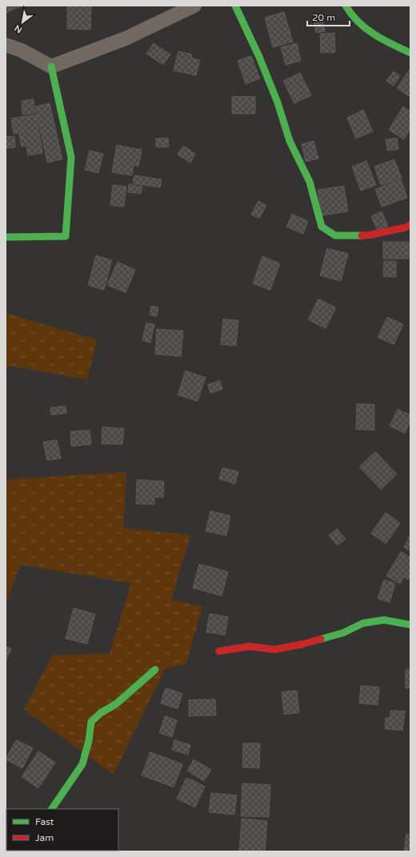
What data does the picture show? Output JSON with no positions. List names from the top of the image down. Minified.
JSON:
{"legend":["Fast","Jam"],"scale_bar":"20 m","north":"bottom left"}
